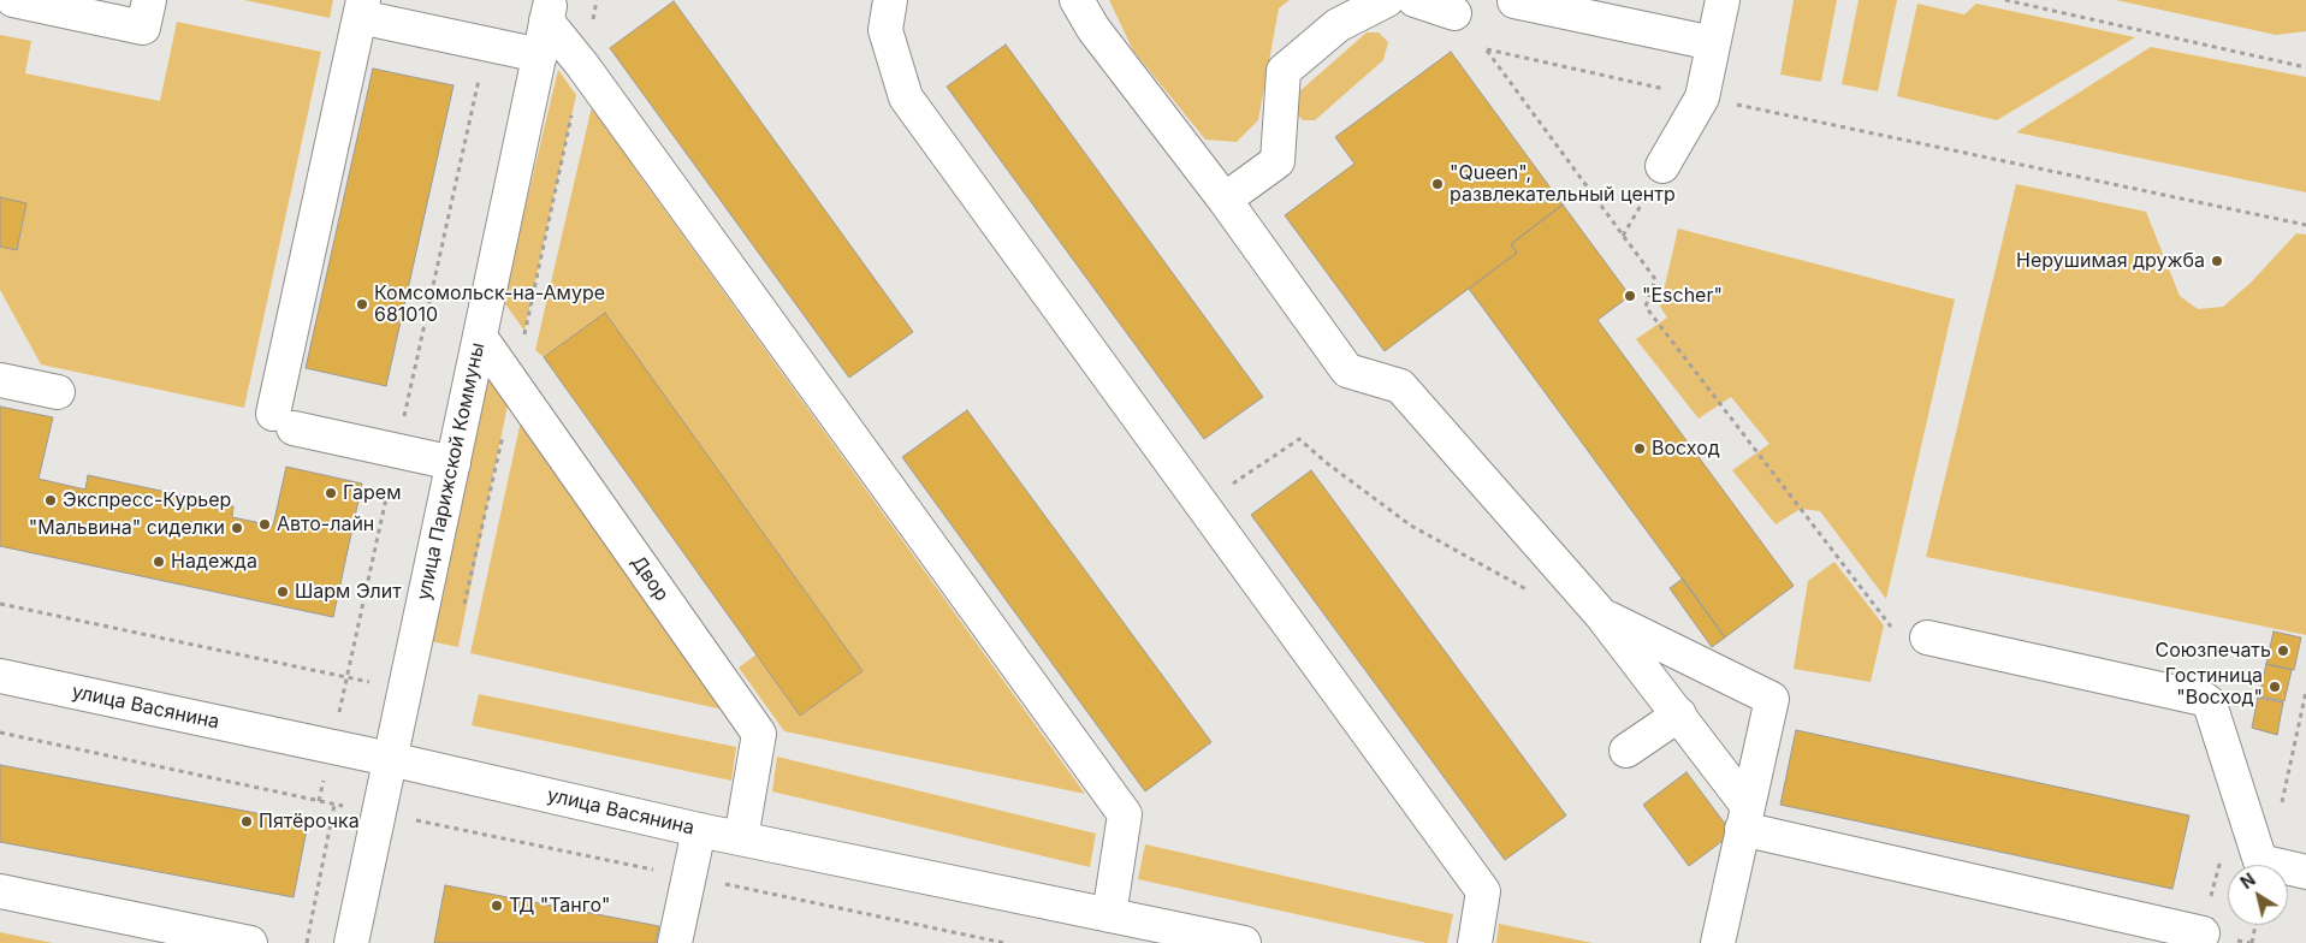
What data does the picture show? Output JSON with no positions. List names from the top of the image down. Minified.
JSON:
{"streets":{"street":["улица Парижской Коммуны","Двор","улица Васянина"]},"crossings":[["улица Парижской Коммуны","Двор"],["улица Парижской Коммуны","улица Васянина"],["Двор","улица Васянина"]],"places":["\"Queen\", развлекательный центр","Нерушимая дружба","\"Escher\"","Комсомольск-на-Амуре 681010","Восход","Гарем","Экспресс-Курьер","Авто-лайн","\"Мальвина\" сиделки","Надежда","Шарм Элит","Союзпечать","Гостиница \"Восход\"","Пятёрочка","ТД \"Танго\""],"north":"top left"}
